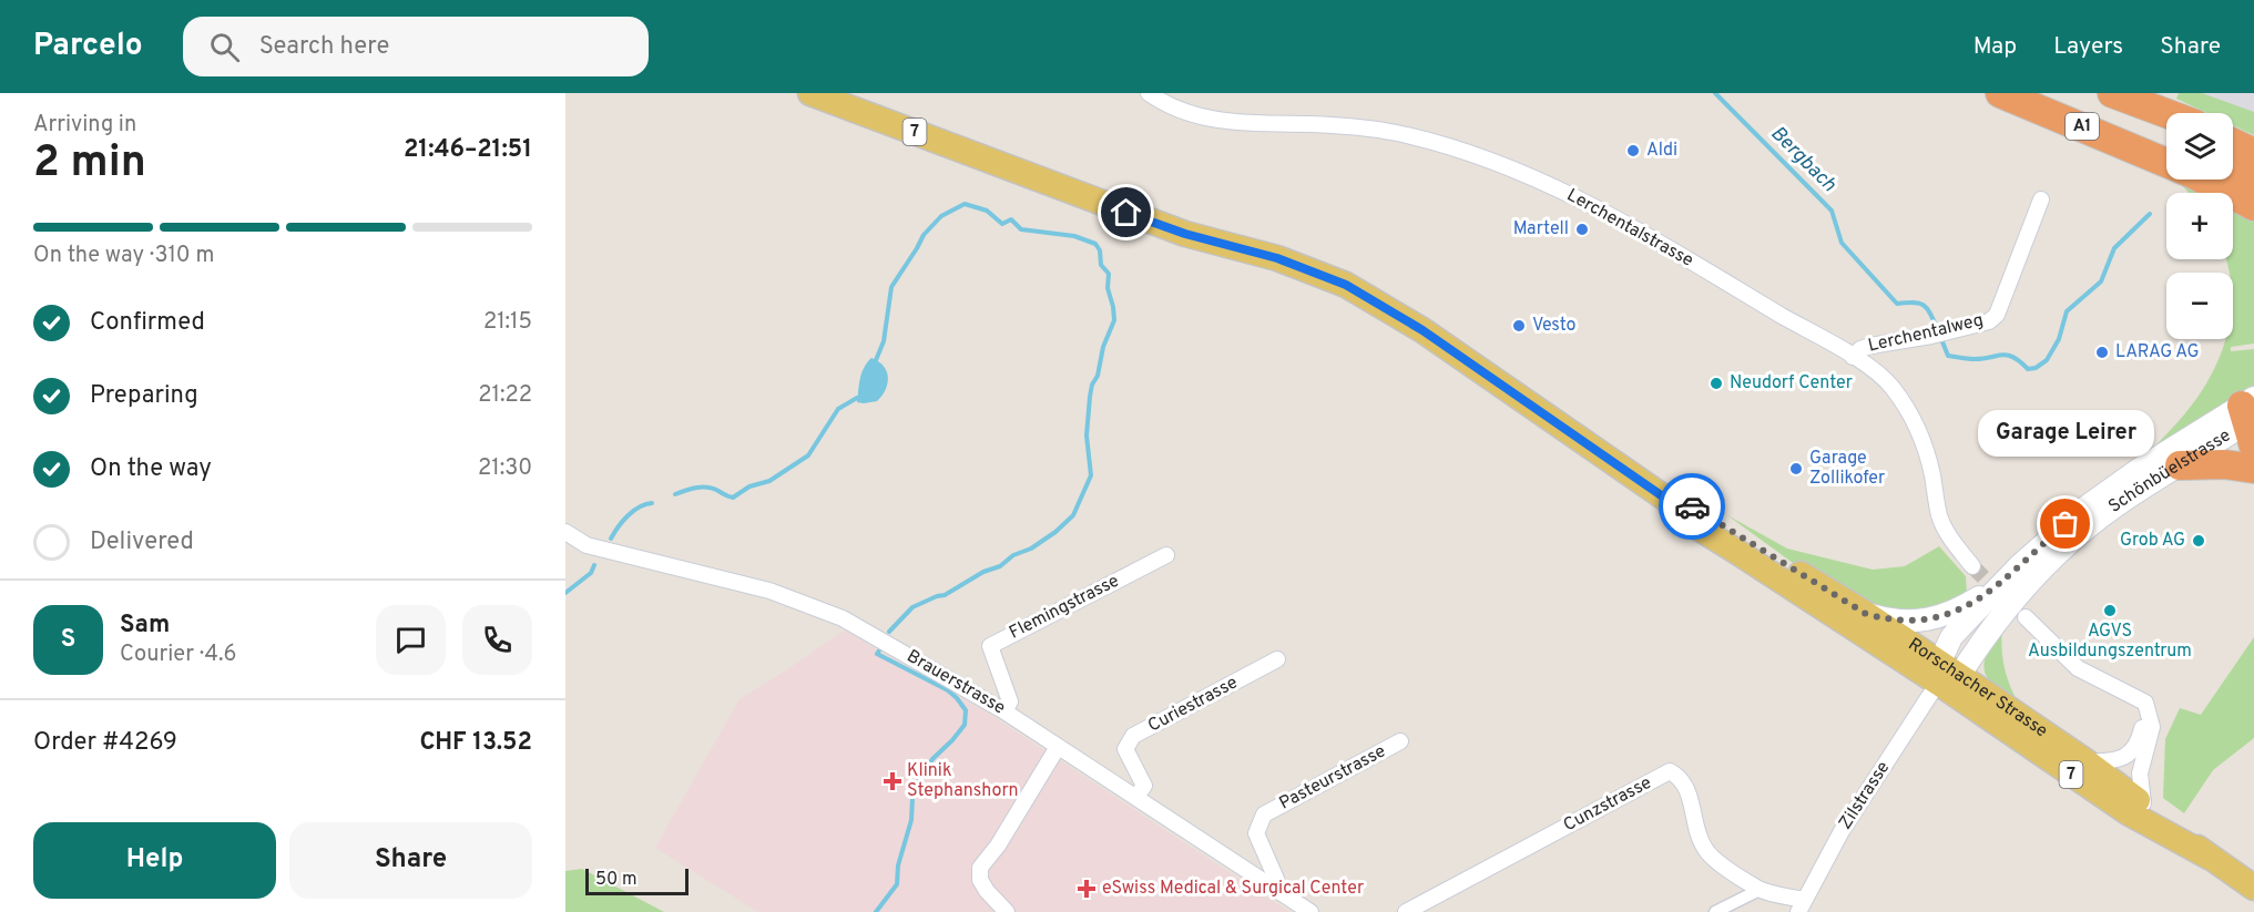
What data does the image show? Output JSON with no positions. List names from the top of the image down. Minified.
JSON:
{"streets":{"highway":["A1"],"main road":["7","Schönbüelstrasse","Rorschacher Strasse"],"street":["Lerchentalstrasse","Lerchentalweg","Flemingstrasse","Brauerstrasse","Curiestrasse","Pasteurstrasse","Zilstrasse","Cunzstrasse"]},"crossings":[["Lerchentalstrasse","Lerchentalweg"],["Schönbüelstrasse","Rorschacher Strasse"],["Schönbüelstrasse","Zilstrasse"],["Flemingstrasse","Brauerstrasse"],["Brauerstrasse","Curiestrasse"],["Brauerstrasse","Pasteurstrasse"],["Rorschacher Strasse","Zilstrasse"]],"water":["Bergbach"],"places":{"other":["Aldi","Martell","Vesto","LARAG AG","Neudorf Center","Garage Zollikofer","Garage Leirer","Grob AG","AGVS Ausbildungszentrum"],"health":["Klinik Stephanshorn","eSwiss Medical & Surgical Center"]},"scale_bar":"50 m","page":{"header":"Parcelo","search":"Search here","nav":["Map","Layers","Share"],"heading":["2 min","Arriving in","21:46–21:51"],"panel":["Sam","Courier · 4.6","Order #4269","CHF 13.52"],"map_buttons":["+","−"],"bar":"On the way · 310 m","list":[["Confirmed","21:15"],["Preparing","21:22"],["On the way","21:30"],"Delivered"],"bubble":"Garage Leirer","round":"S","buttons":["Help","Share"],"scale":"50 m"}}
